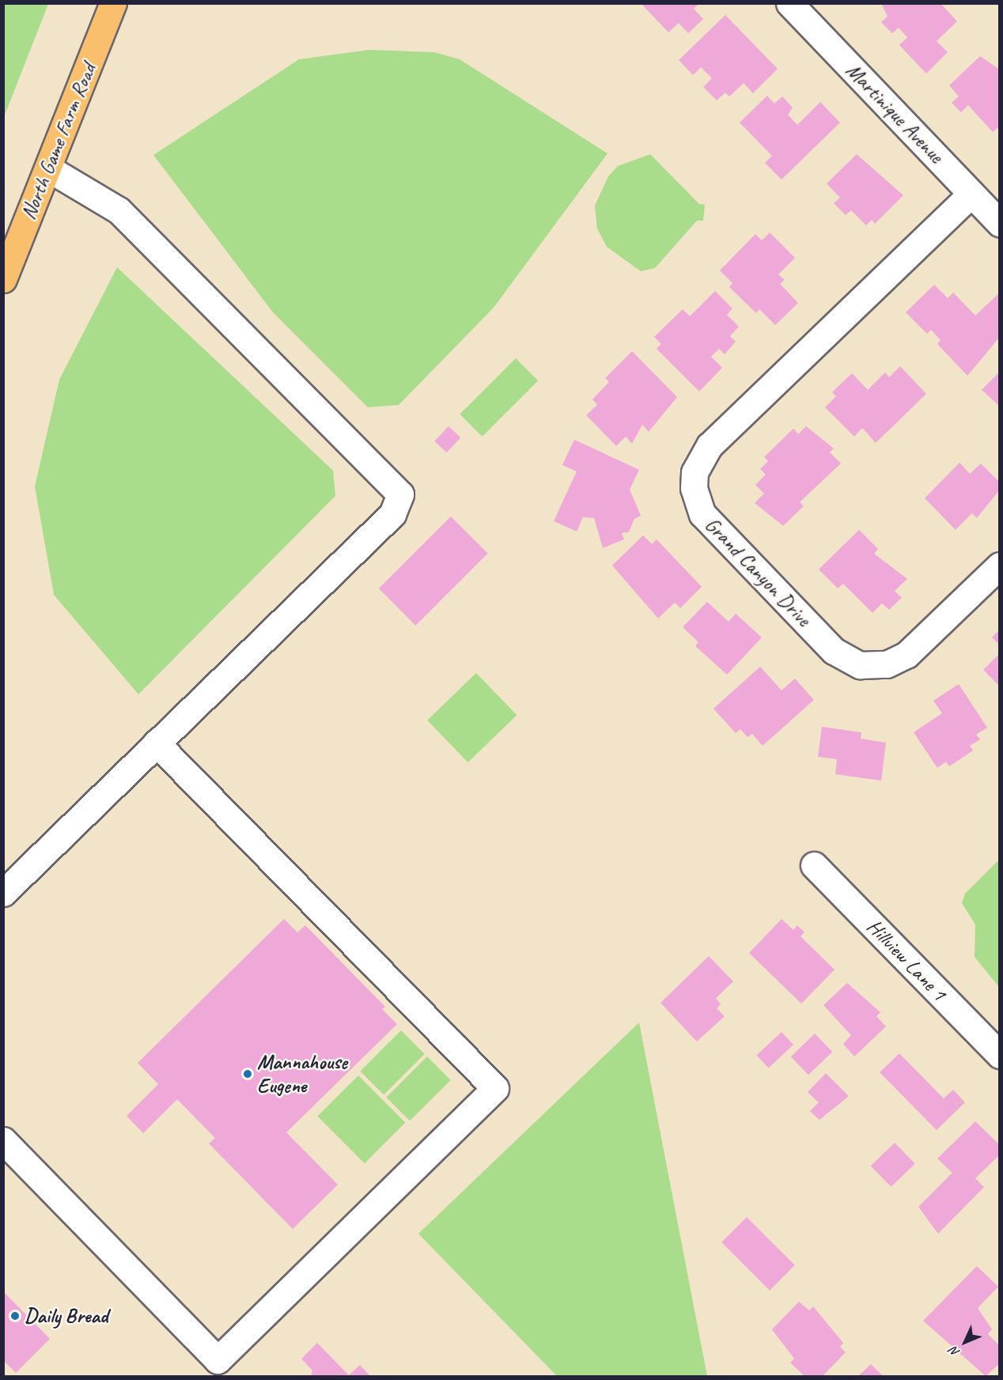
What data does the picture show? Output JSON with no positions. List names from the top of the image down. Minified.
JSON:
{"streets":{"main road":["North Game Farm Road"],"street":["Martinique Avenue","Grand Canyon Drive","Hillview Lane 1"]},"crossings":[["Martinique Avenue","Grand Canyon Drive"]],"places":["Mannahouse Eugene","Daily Bread"],"north":"bottom left"}
